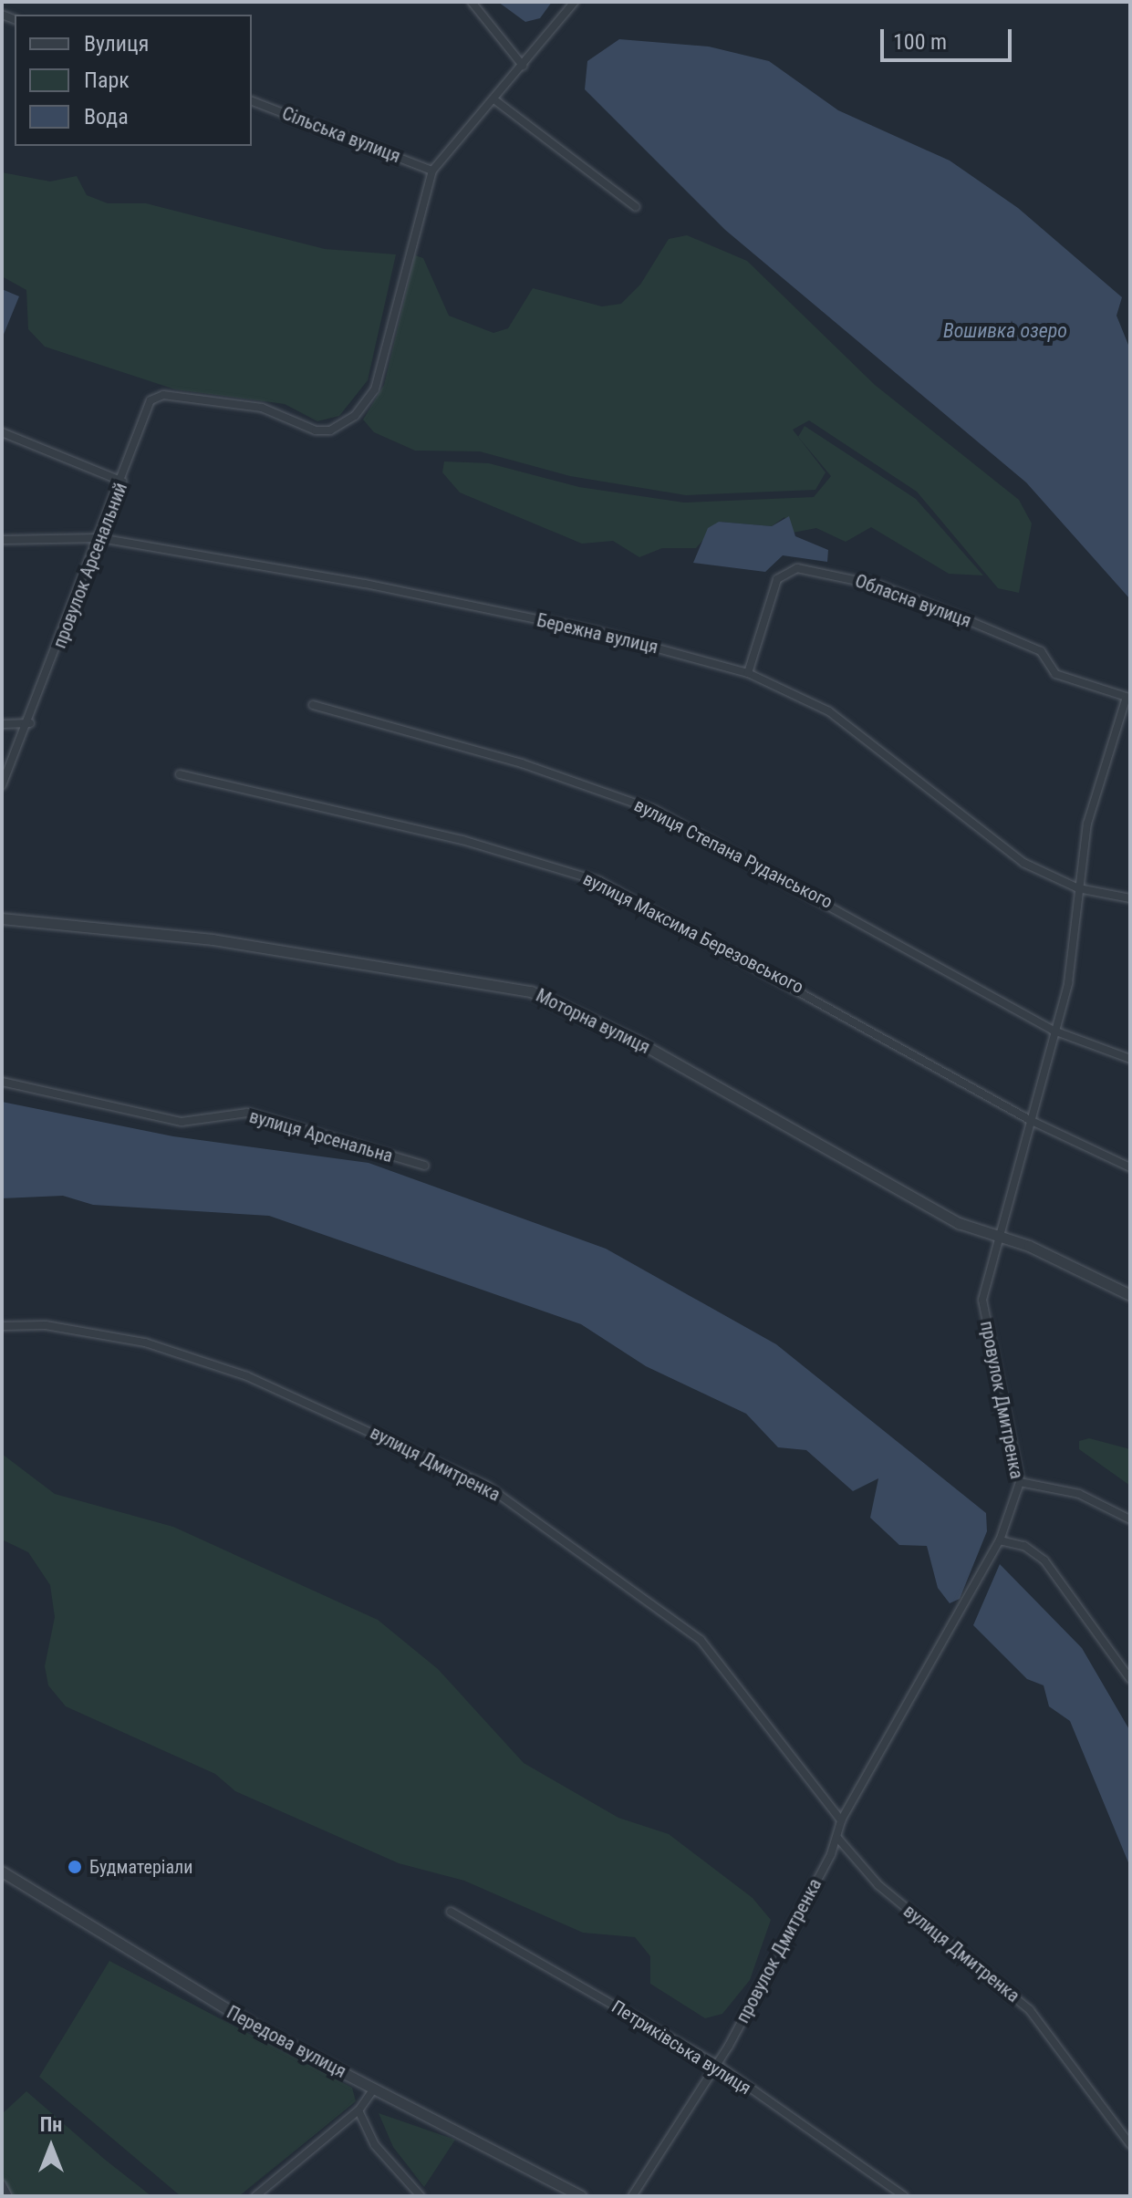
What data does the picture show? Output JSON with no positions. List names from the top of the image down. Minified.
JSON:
{"streets":{"street":["Сільська вулиця","провулок Арсенальний","Обласна вулиця","Бережна вулиця","вулиця Степана Руданського","вулиця Максима Березовського","Моторна вулиця","вулиця Арсенальна","провулок Дмитренка","вулиця Дмитренка","Передова вулиця","Петриківська вулиця"]},"crossings":[["Сільська вулиця","провулок Арсенальний"],["провулок Арсенальний","Бережна вулиця"],["Обласна вулиця","Бережна вулиця"],["Обласна вулиця","провулок Дмитренка"],["Бережна вулиця","провулок Дмитренка"],["вулиця Степана Руданського","провулок Дмитренка"],["вулиця Максима Березовського","провулок Дмитренка"],["Моторна вулиця","провулок Дмитренка"],["провулок Дмитренка","вулиця Дмитренка"],["провулок Дмитренка","Петриківська вулиця"]],"water":["Вошивка озеро"],"places":["Будматеріали"],"legend":["Вулиця","Парк","Вода"],"scale_bar":"100 m","north":"top"}
